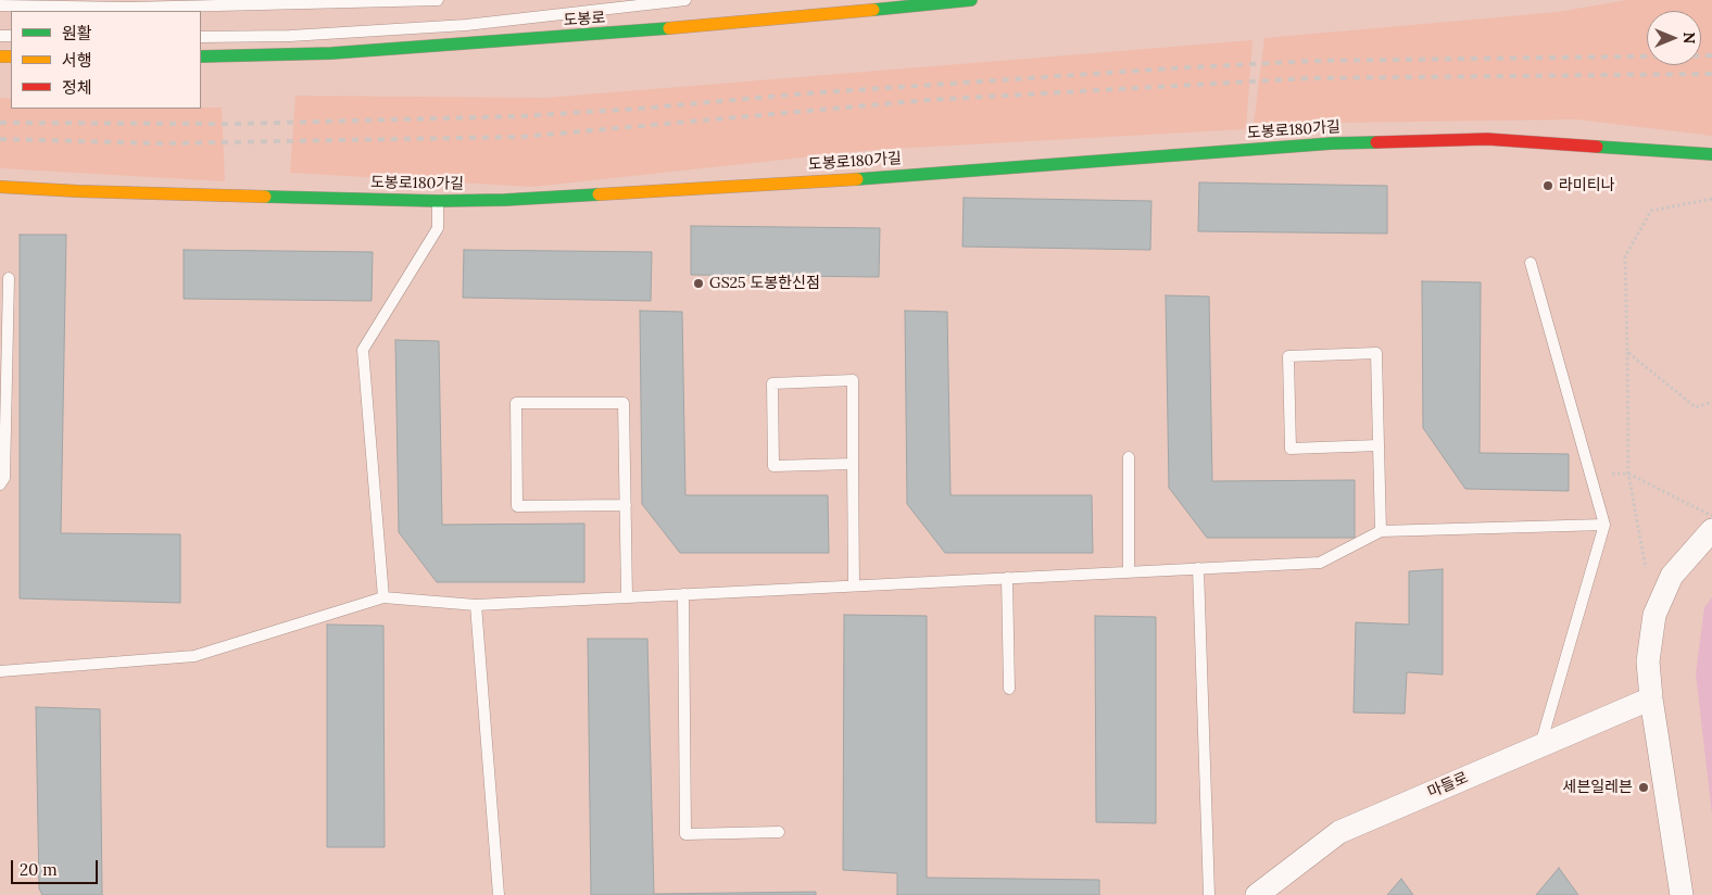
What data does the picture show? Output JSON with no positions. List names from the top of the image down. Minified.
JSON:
{"streets":{"street":["도봉로","도봉로180가길","마들로"]},"places":["라미티나","GS25 도봉한신점","세븐일레븐"],"legend":["원활","서행","정체"],"scale_bar":"20 m","north":"right"}
